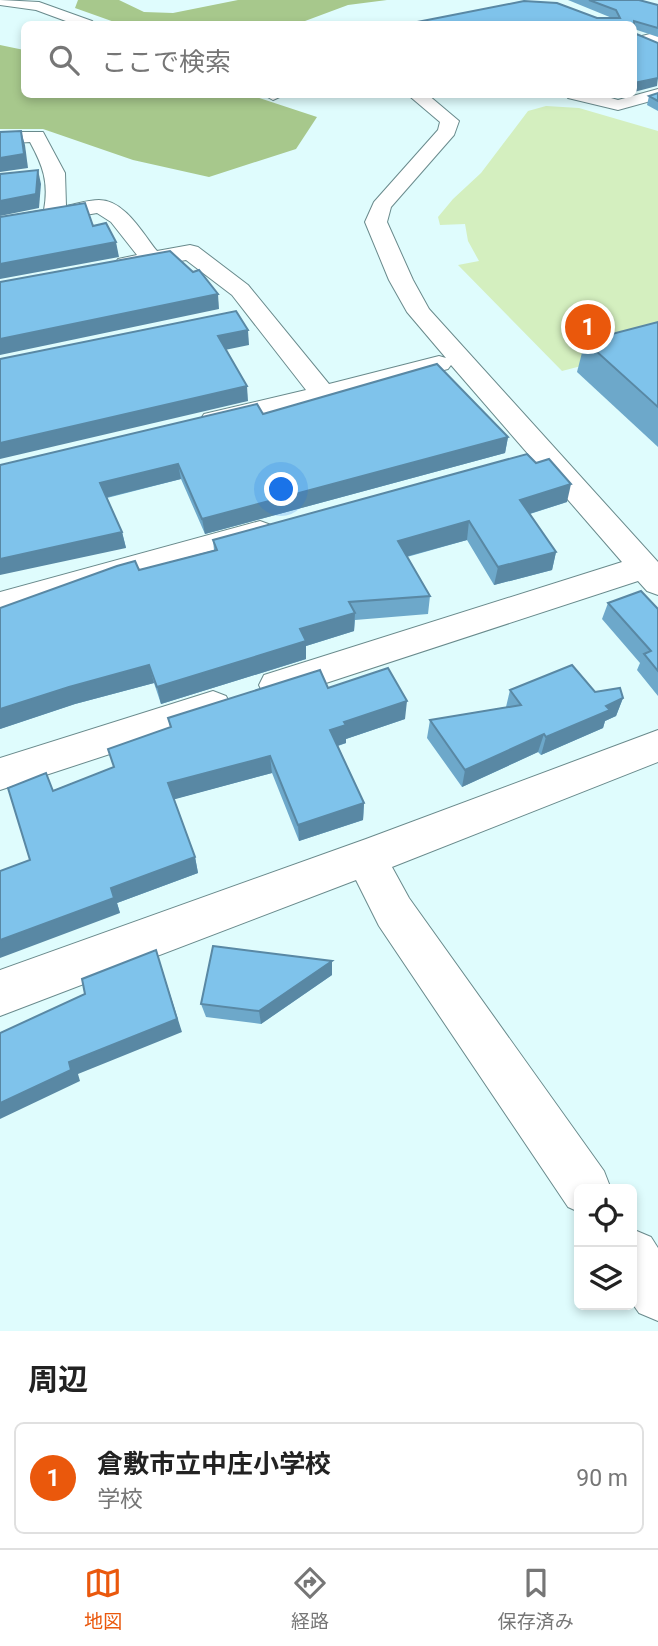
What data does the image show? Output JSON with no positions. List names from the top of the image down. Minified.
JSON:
{"page":{"search":"ここで検索","pins":"1","heading":"周辺","list":[{"mark":"1","name":"倉敷市立中庄小学校","note":"学校","value":"90 m"}],"nav":["地図","経路","保存済み"]}}
